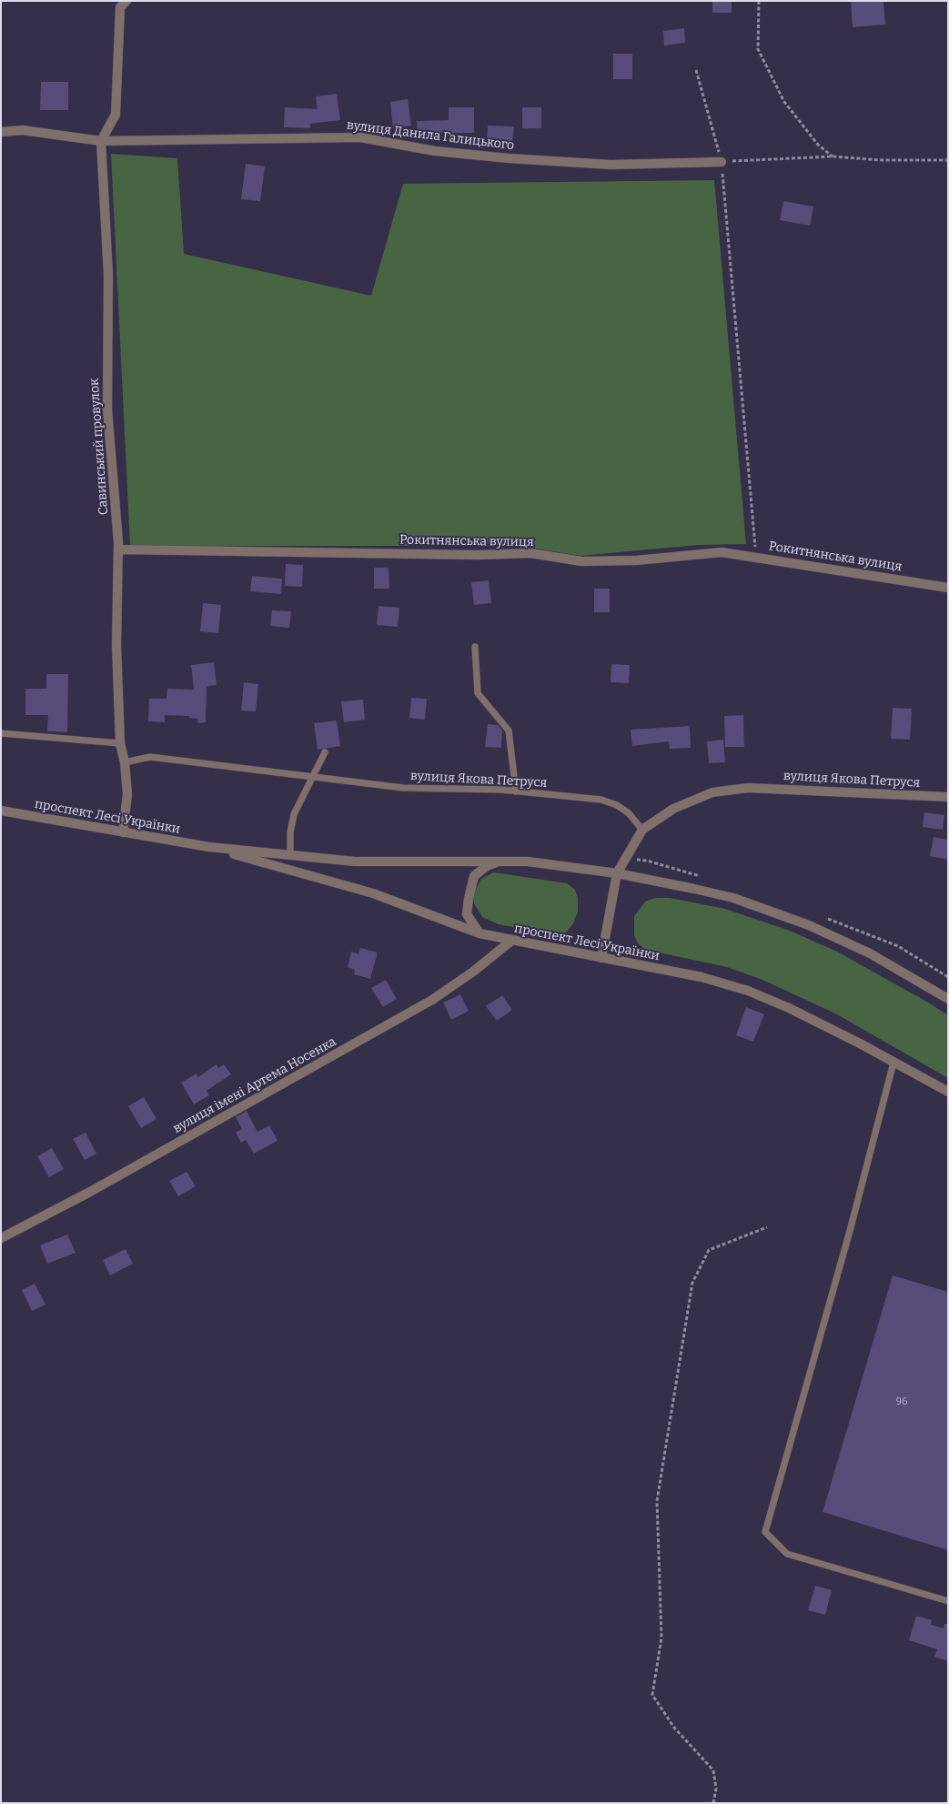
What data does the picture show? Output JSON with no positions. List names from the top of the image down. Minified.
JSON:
{"streets":{"street":["вулиця Данила Галицького","Савинський провулок","Рокитнянська вулиця","вулиця Якова Петруся","проспект Лесі Українки","вулиця імені Артема Носенка"]},"crossings":[["вулиця Данила Галицького","Савинський провулок"],["Савинський провулок","Рокитнянська вулиця"],["Савинський провулок","вулиця Якова Петруся"],["Савинський провулок","проспект Лесі Українки"],["проспект Лесі Українки","вулиця імені Артема Носенка"]],"house_numbers":["96"]}
